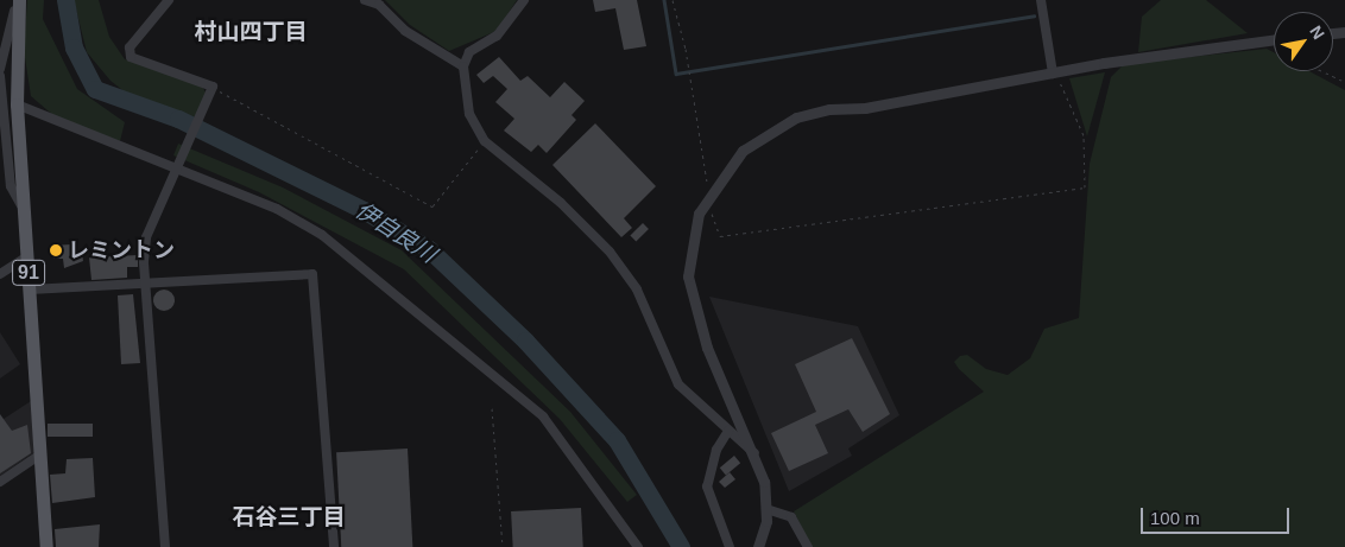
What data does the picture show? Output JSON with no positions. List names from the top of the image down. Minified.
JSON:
{"streets":{"main road":["91"]},"districts":["村山四丁目","石谷三丁目"],"water":["伊自良川"],"places":["レミントン"],"scale_bar":"100 m","north":"top right"}
